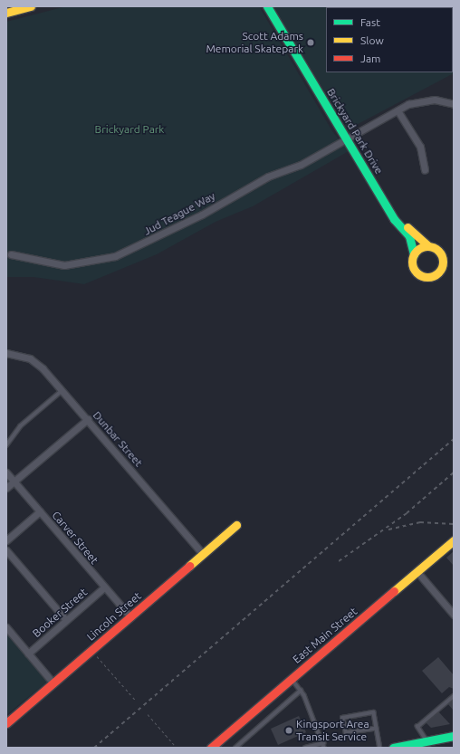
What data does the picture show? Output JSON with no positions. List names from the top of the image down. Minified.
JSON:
{"streets":{"street":["Brickyard Park Drive","Jud Teague Way","Dunbar Street","Carver Street","Booker Street","Lincoln Street","East Main Street"]},"crossings":[["Brickyard Park Drive","Jud Teague Way"],["Dunbar Street","Lincoln Street"],["Carver Street","Booker Street"],["Carver Street","Lincoln Street"]],"parks":["Brickyard Park"],"places":["Scott Adams Memorial Skatepark","Kingsport Area Transit Service"],"legend":["Fast","Slow","Jam"]}
